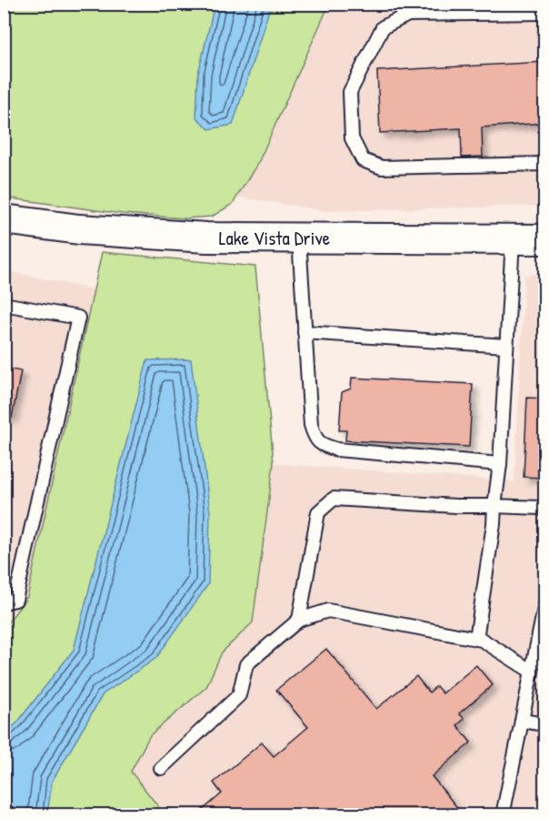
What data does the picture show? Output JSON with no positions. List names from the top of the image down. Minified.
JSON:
{"streets":{"street":["Lake Vista Drive"]}}
